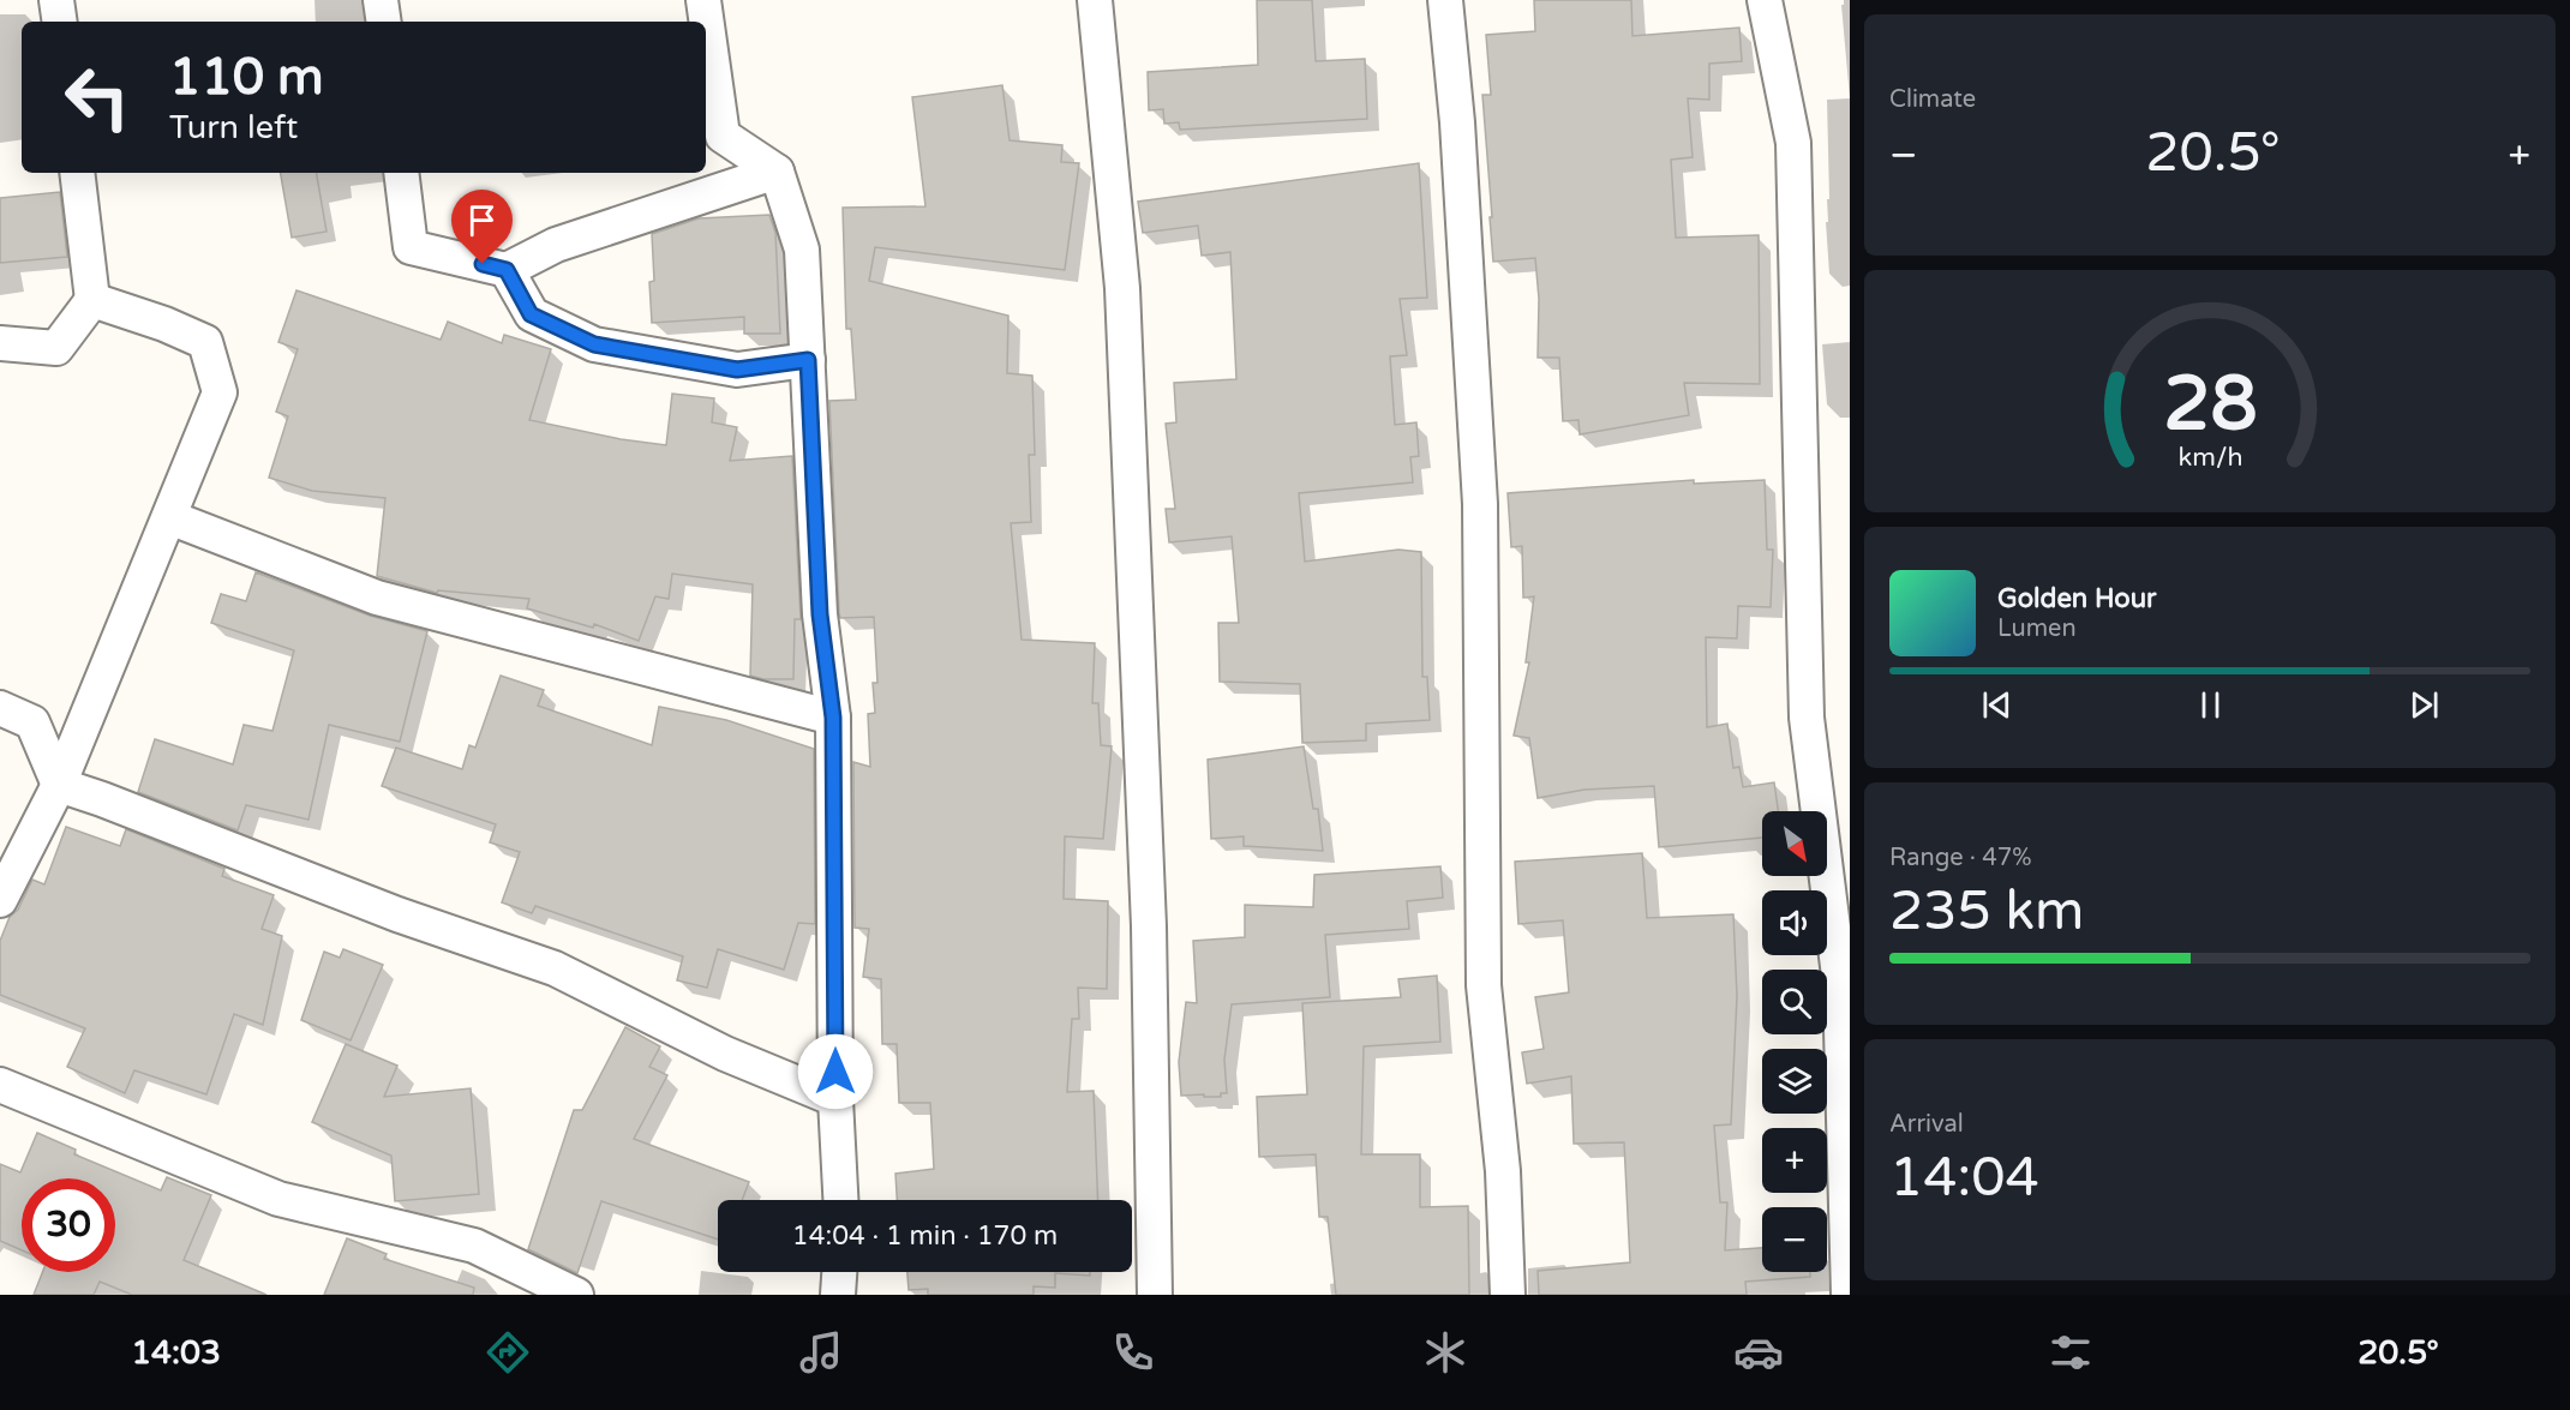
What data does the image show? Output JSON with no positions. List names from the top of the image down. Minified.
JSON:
{"north":"bottom right","page":{"tile":["Climate",["Range · 47%","235 km"],["Arrival","14:04"]],"turn":["110 m","Turn left"],"heat":["−","20.5°","+"],"song":["Golden Hour","Lumen"],"map_buttons":["+","−"],"limit":"30","trip":"14:04 · 1 min · 170 m","tabs":["14:03","20.5°"],"gauge":["28","km/h"]}}
